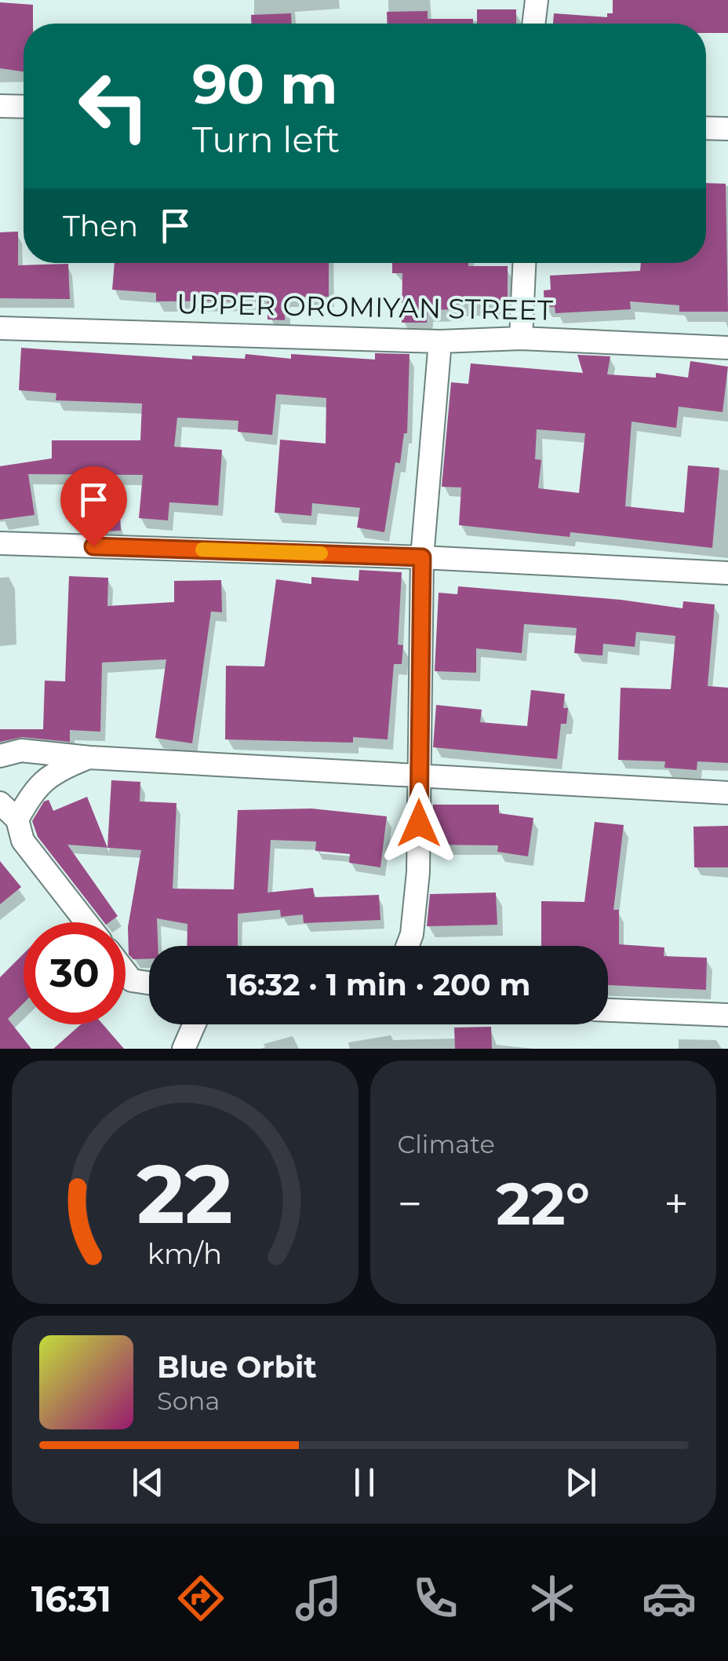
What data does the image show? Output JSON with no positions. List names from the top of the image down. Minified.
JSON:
{"streets":{"street":["UPPER OROMIYAN STREET"]},"page":{"turn":["90 m","Turn left"],"then":"Then","limit":"30","trip":"16:32 · 1 min · 200 m","tile":"Climate","heat":["−","22°","+"],"song":["Blue Orbit","Sona"],"tabs":"16:31","gauge":["22","km/h"]}}
